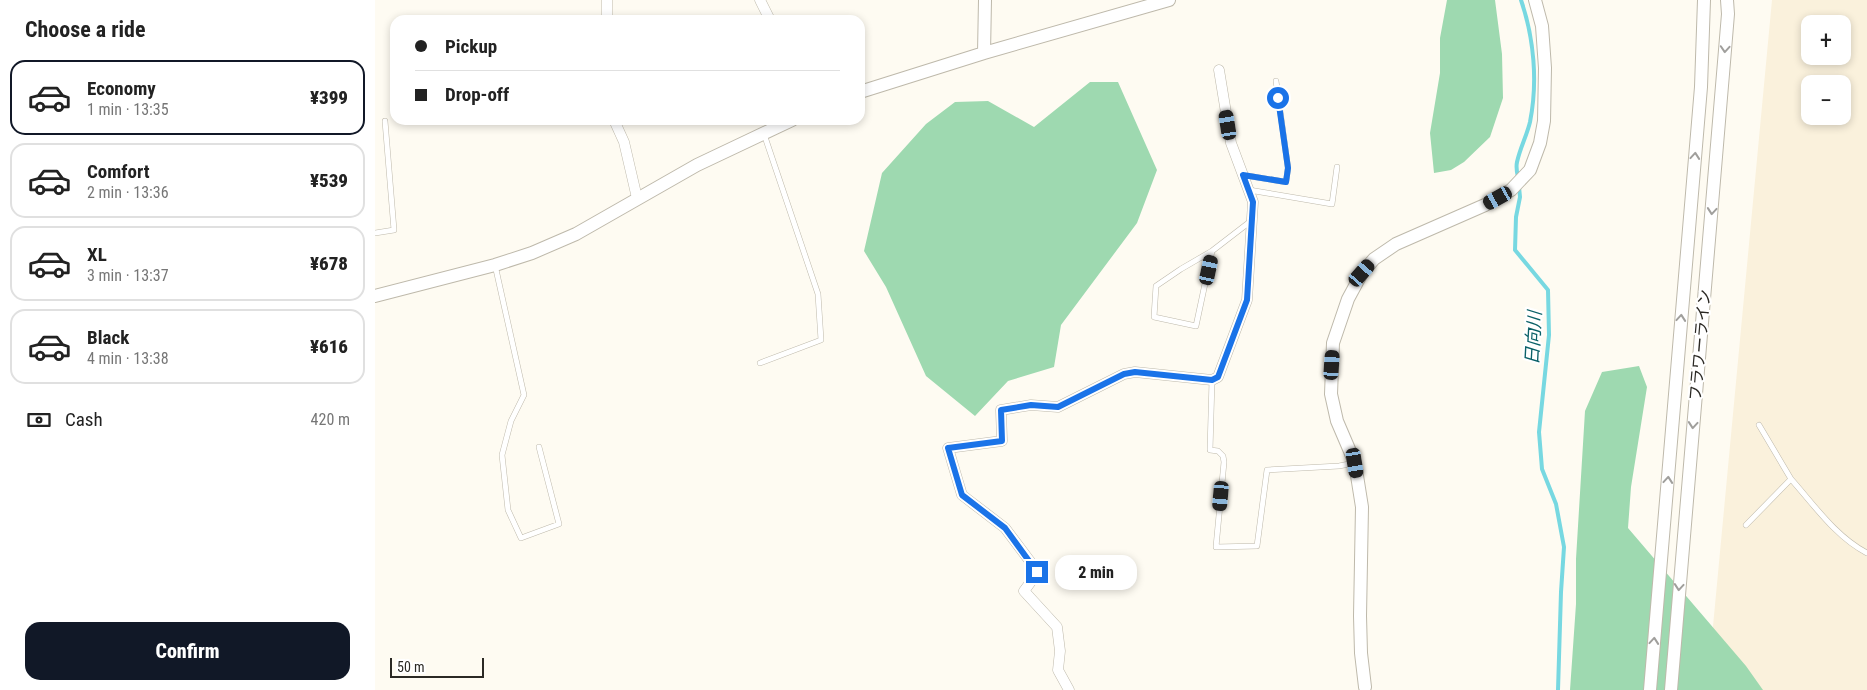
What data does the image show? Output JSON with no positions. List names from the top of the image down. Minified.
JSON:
{"streets":{"street":["フラワーライン"]},"water":["日向川"],"scale_bar":"50 m","page":{"heading":"Choose a ride","map_buttons":["+","−"],"banner":["Pickup","Drop-off"],"list":[{"name":"Economy","note":"1 min · 13:35","value":"¥399"},{"name":"Comfort","note":"2 min · 13:36","value":"¥539"},{"name":"XL","note":"3 min · 13:37","value":"¥678"},{"name":"Black","note":"4 min · 13:38","value":"¥616"}],"pay":["Cash","420 m"],"bubble":"2 min","buttons":"Confirm","scale":"50 m"}}
